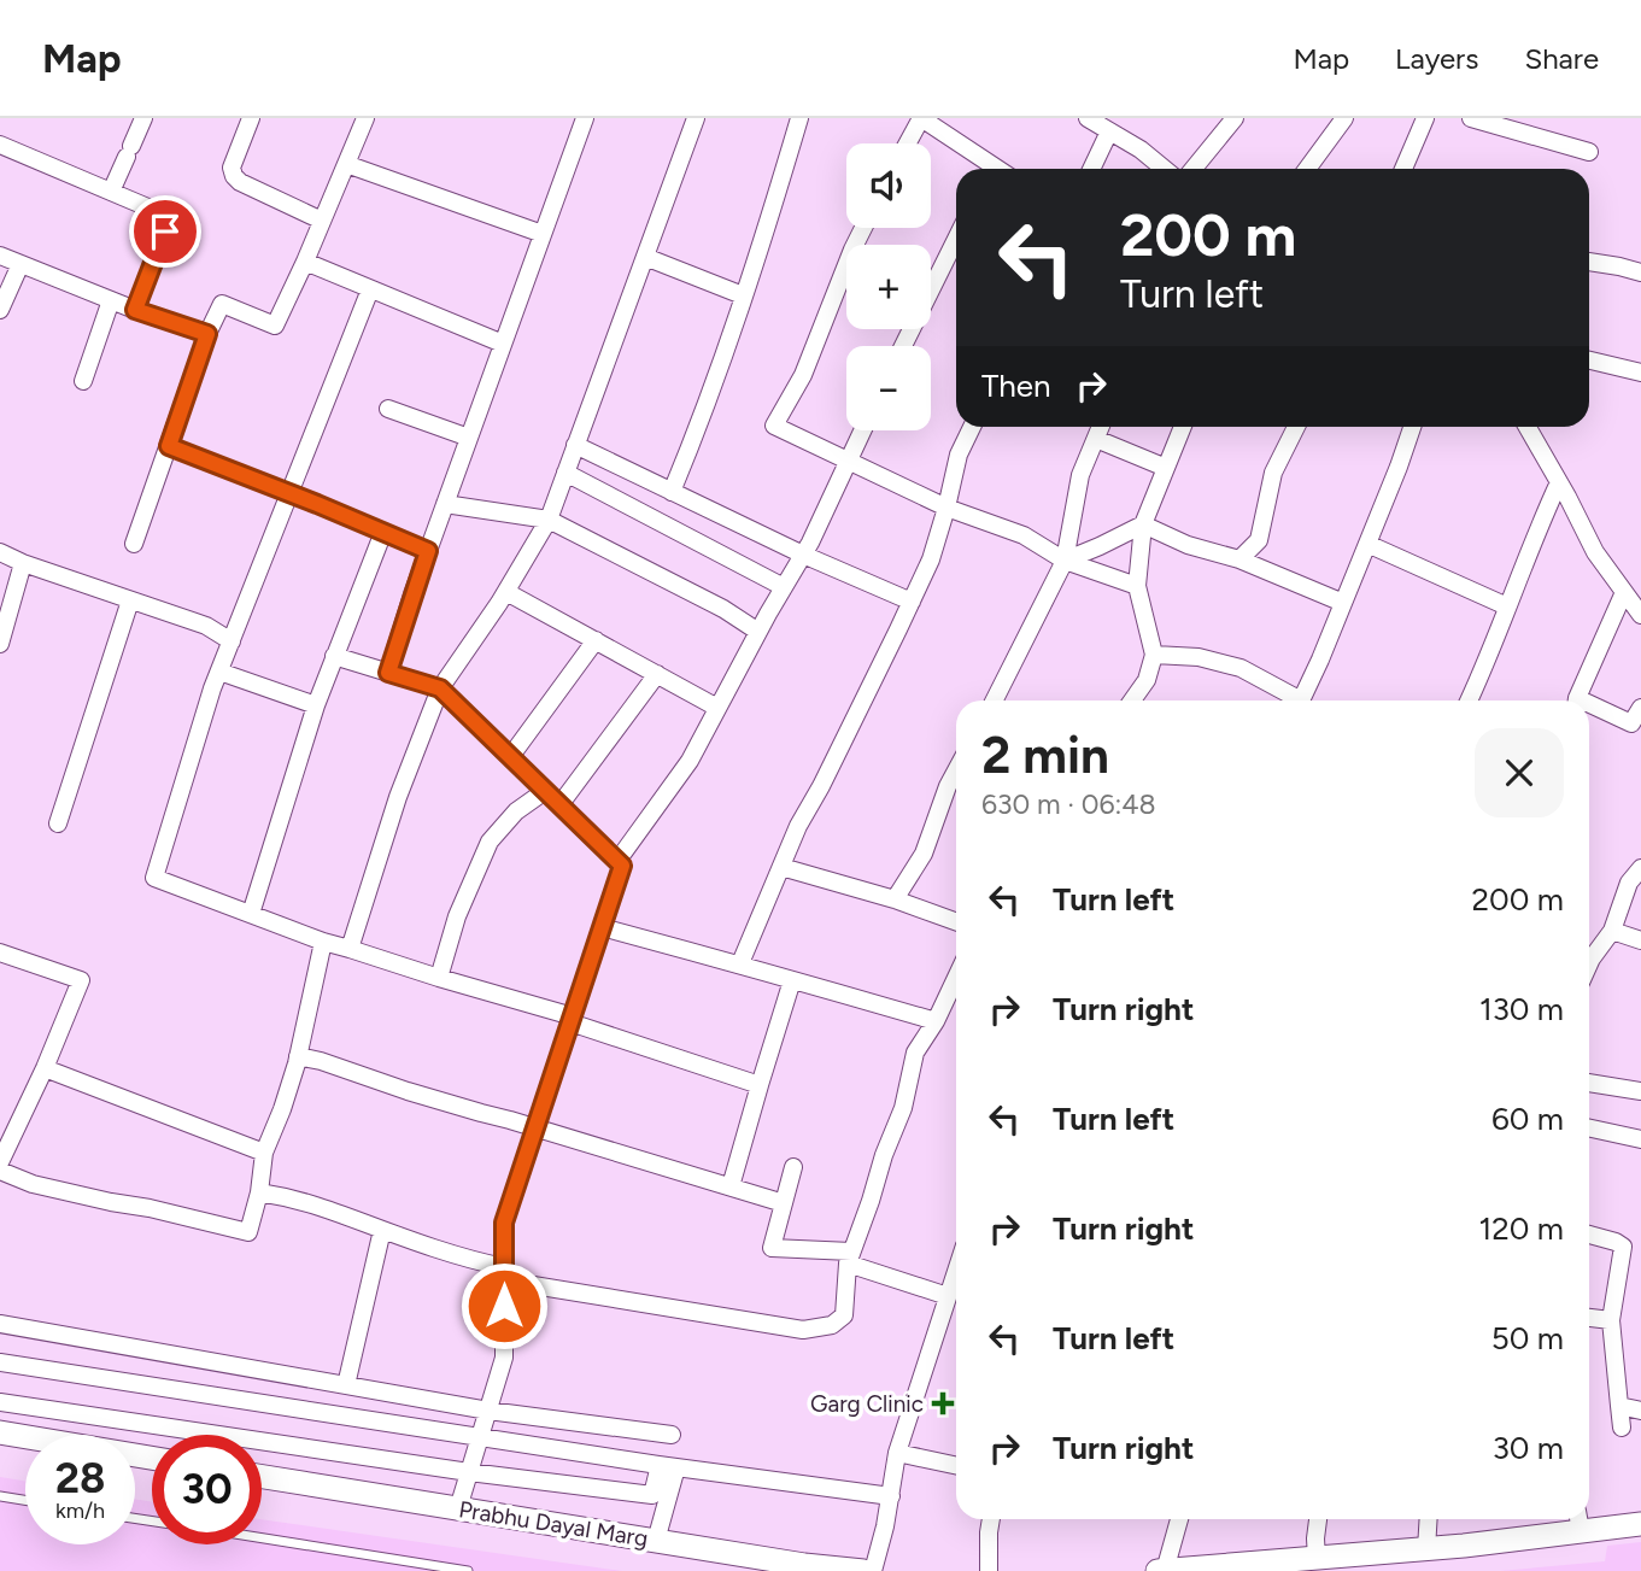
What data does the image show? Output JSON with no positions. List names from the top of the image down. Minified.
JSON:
{"streets":{"street":["Prabhu Dayal Marg"]},"places":{"health":["Garg Clinic"]},"page":{"header":"Map","nav":["Map","Layers","Share"],"map_buttons":["+","−"],"turn":["200 m","Turn left"],"then":"Then","heading":["2 min","630 m · 06:48"],"list":[{"name":"Turn left","value":"200 m"},{"name":"Turn right","value":"130 m"},{"name":"Turn left","value":"60 m"},{"name":"Turn right","value":"120 m"},{"name":"Turn left","value":"50 m"},{"name":"Turn right","value":"30 m"}],"speed":"28 km/h","limit":"30"}}
